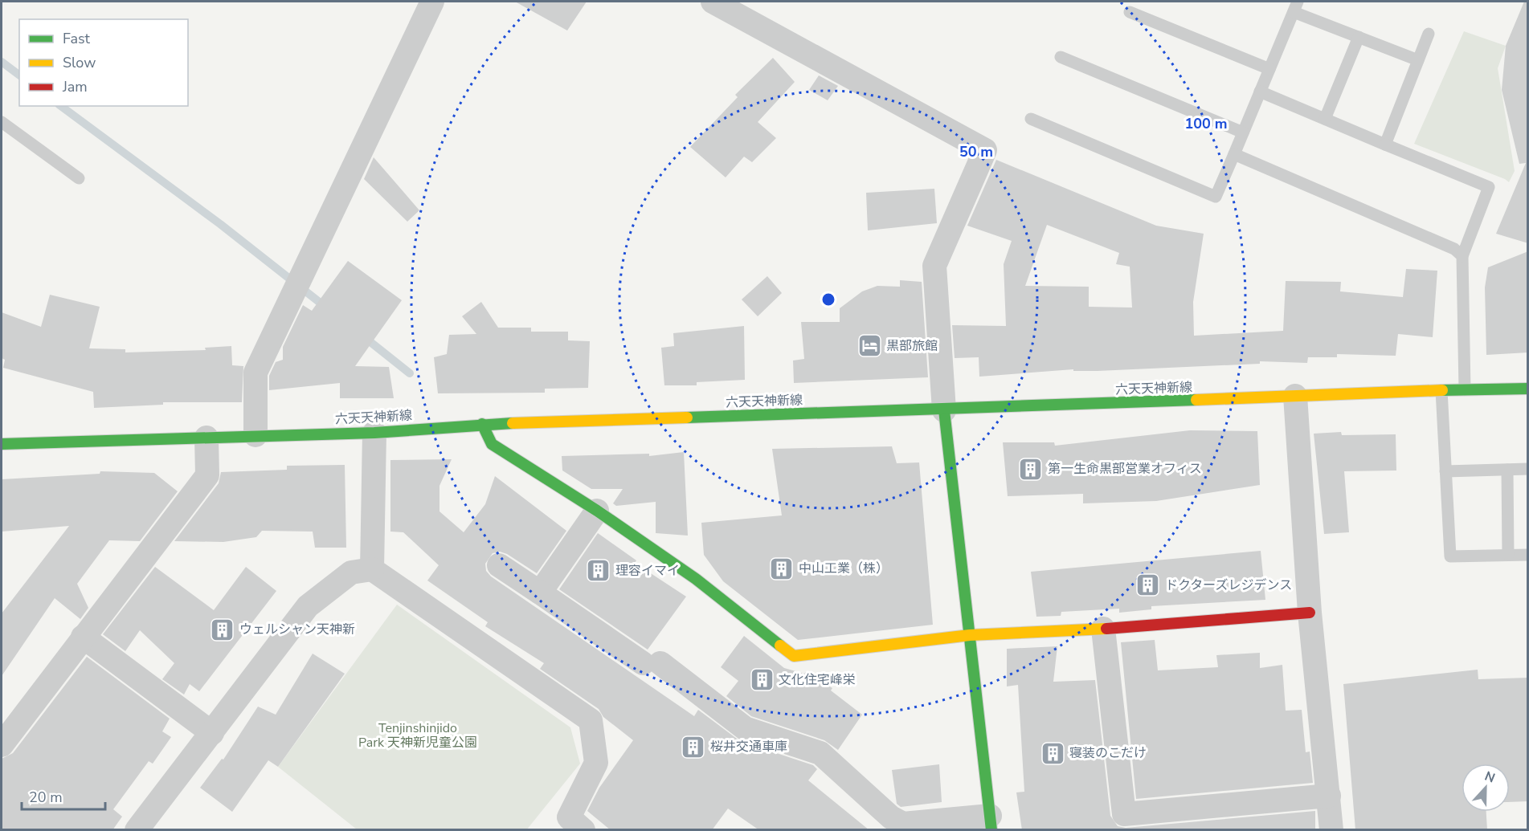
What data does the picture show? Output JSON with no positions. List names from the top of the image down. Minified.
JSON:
{"streets":{"main road":["六天天神新線"]},"parks":["Tenjinshinjido Park 天神新児童公園"],"places":{"hotel":["黒部旅館"],"building":["第一生命黒部営業オフィス","中山工業（株）","理容イマイ","ドクターズレジデンス","ウェルシャン天神新","文化住宅峰栄","桜井交通車庫","寝装のこだけ"]},"legend":["Fast","Slow","Jam"],"scale_bar":"20 m","north":"top","rings":["100 m","50 m"]}
